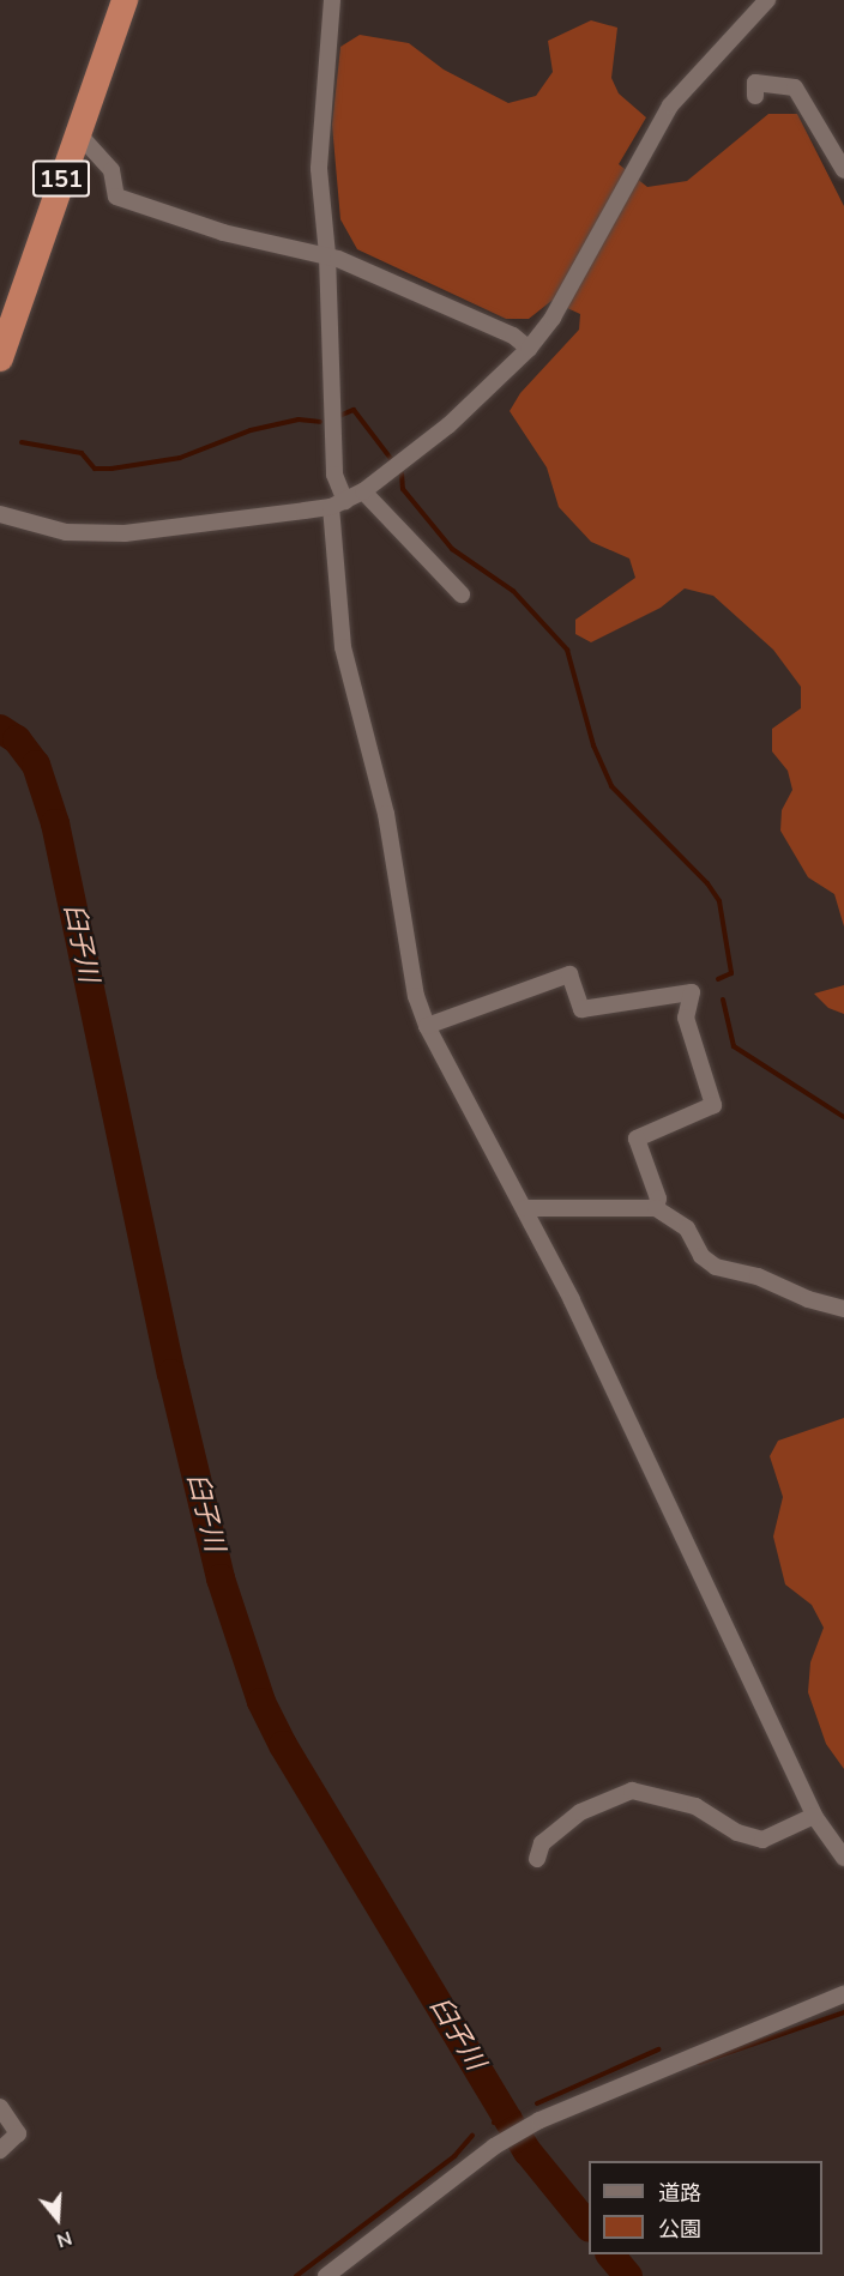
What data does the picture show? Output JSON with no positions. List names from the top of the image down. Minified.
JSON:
{"streets":{"highway":["151"]},"water":["臼子川"],"legend":["道路","公園"],"north":"bottom"}
